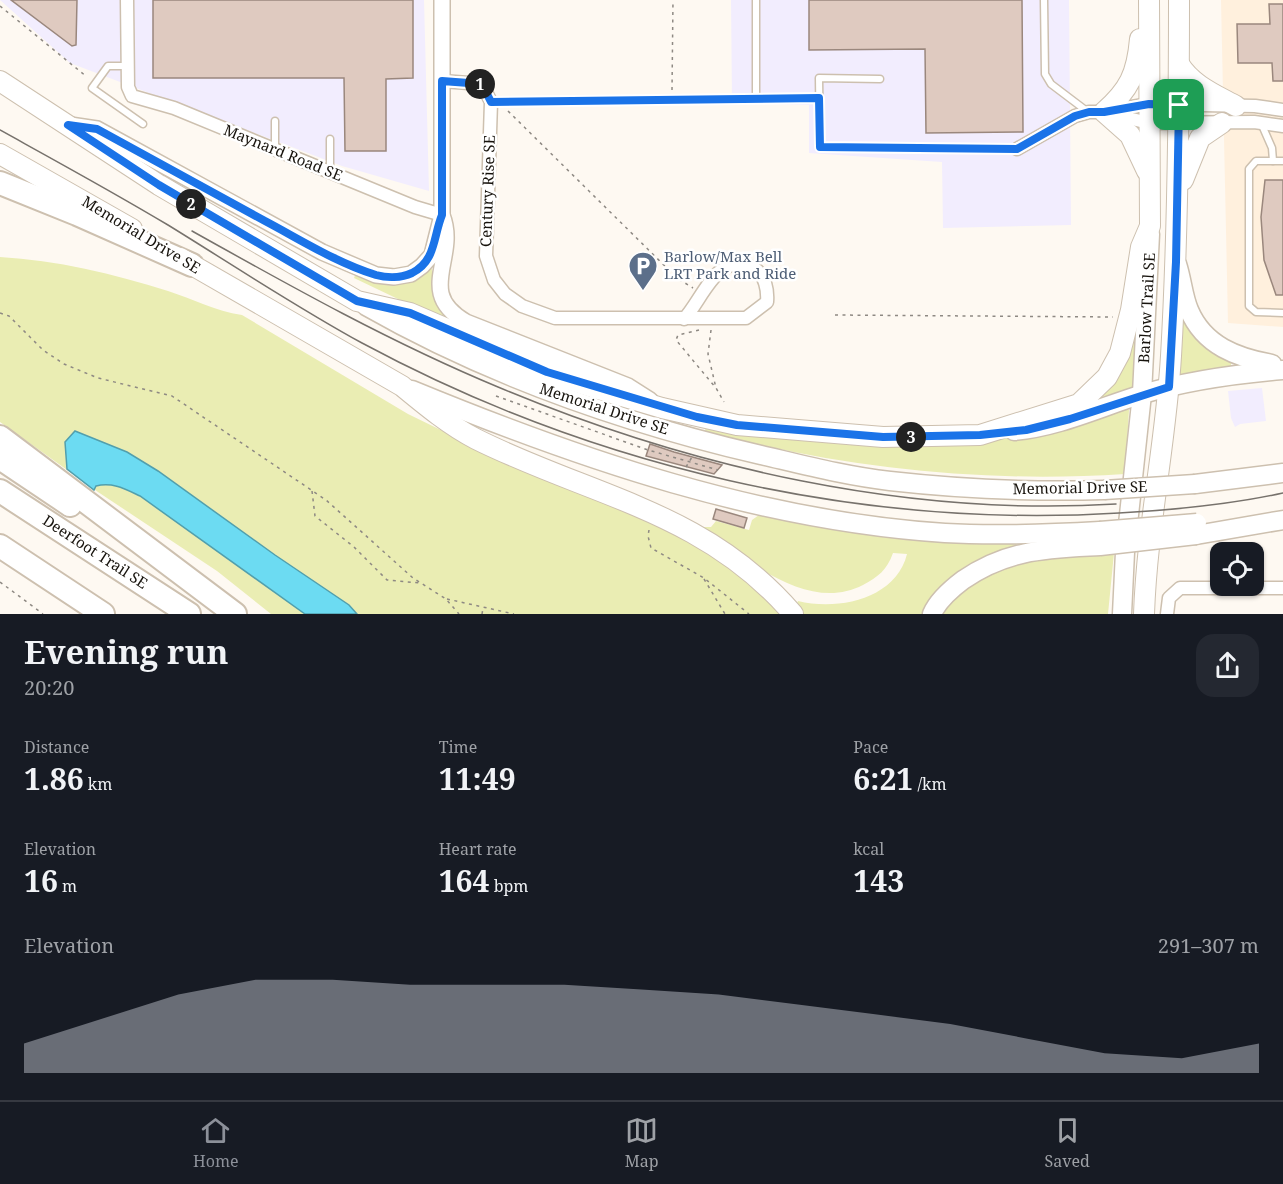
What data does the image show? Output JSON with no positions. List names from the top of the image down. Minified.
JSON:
{"streets":{"highway":["Deerfoot Trail SE"],"main road":["Memorial Drive SE","Barlow Trail SE"],"street":["Maynard Road SE","Century Rise SE"]},"places":{"parking":["Barlow/Max Bell LRT Park and Ride"]},"page":{"pins":["1","2","3"],"heading":["Evening run","20:20"],"stats":[["Distance","1.86 km"],["Time","11:49"],["Pace","6:21 /km"],["Elevation","16 m"],["Heart rate","164 bpm"],["kcal","143"]],"chart":["Elevation","291–307 m"],"tabs":["Home","Map","Saved"]}}
